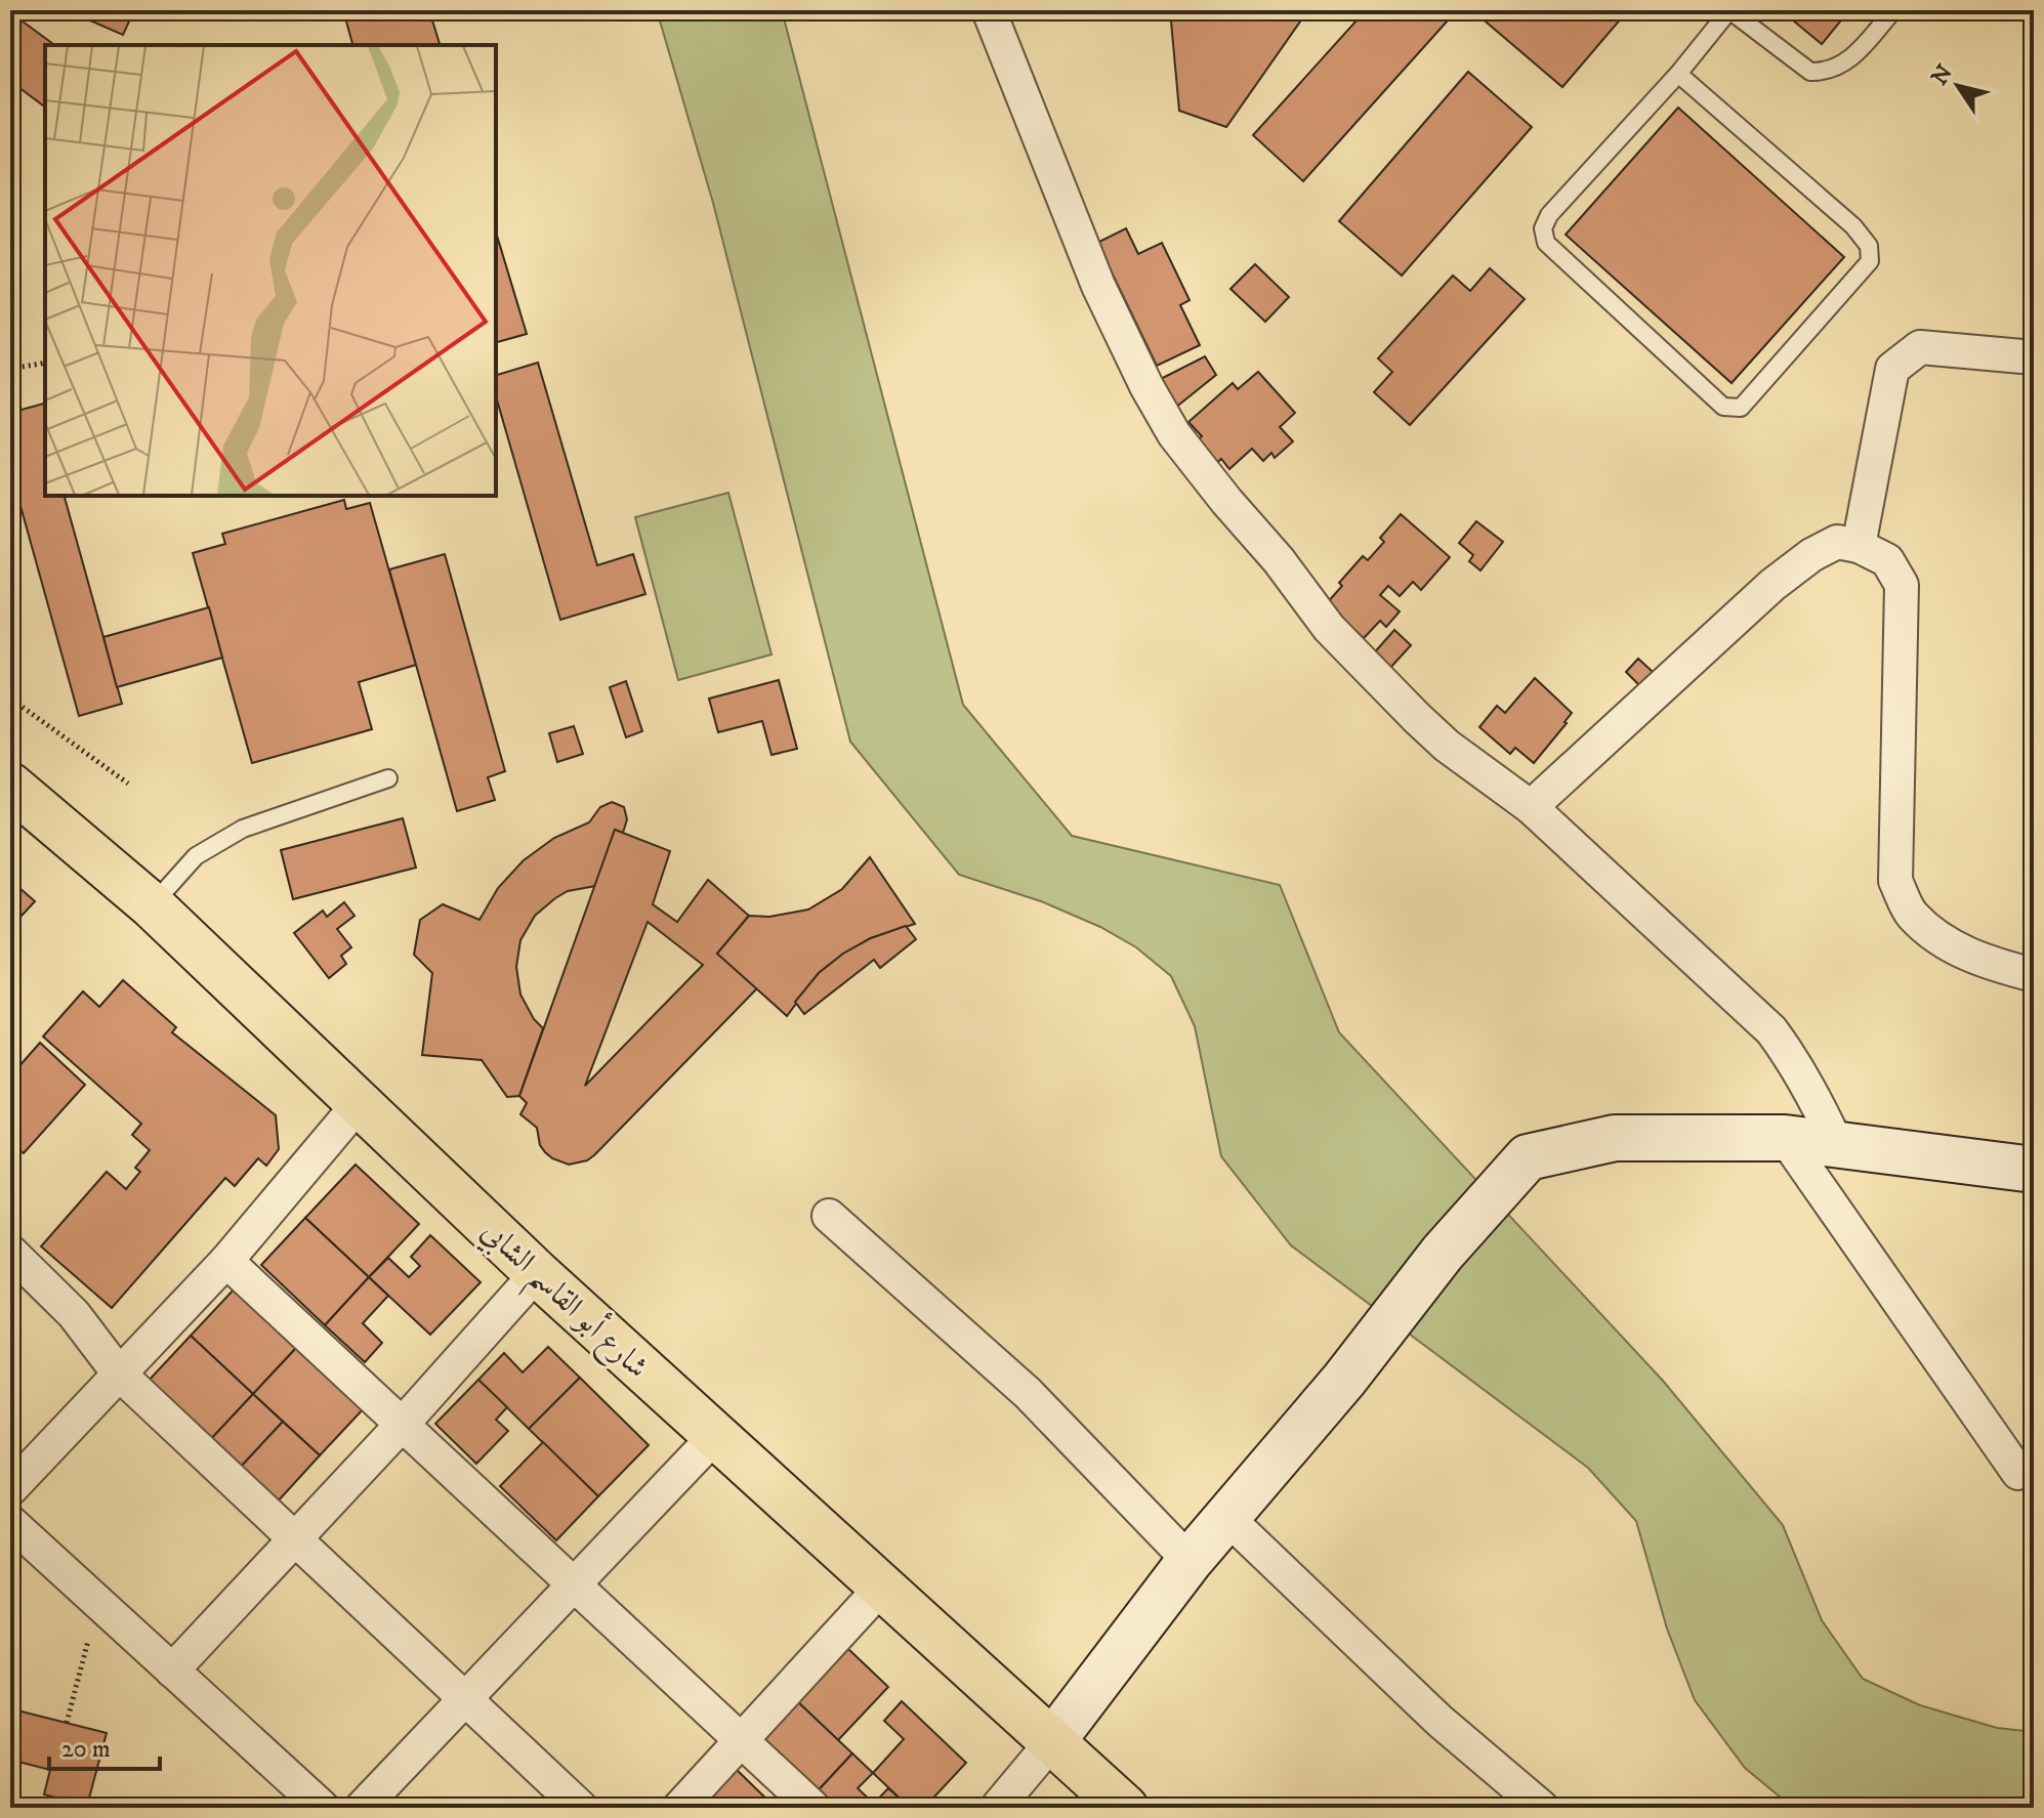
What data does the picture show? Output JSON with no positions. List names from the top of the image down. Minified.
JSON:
{"streets":{"main road":["شارع أبو القاسم الشابي"]},"scale_bar":"20 m","north":"top left"}
